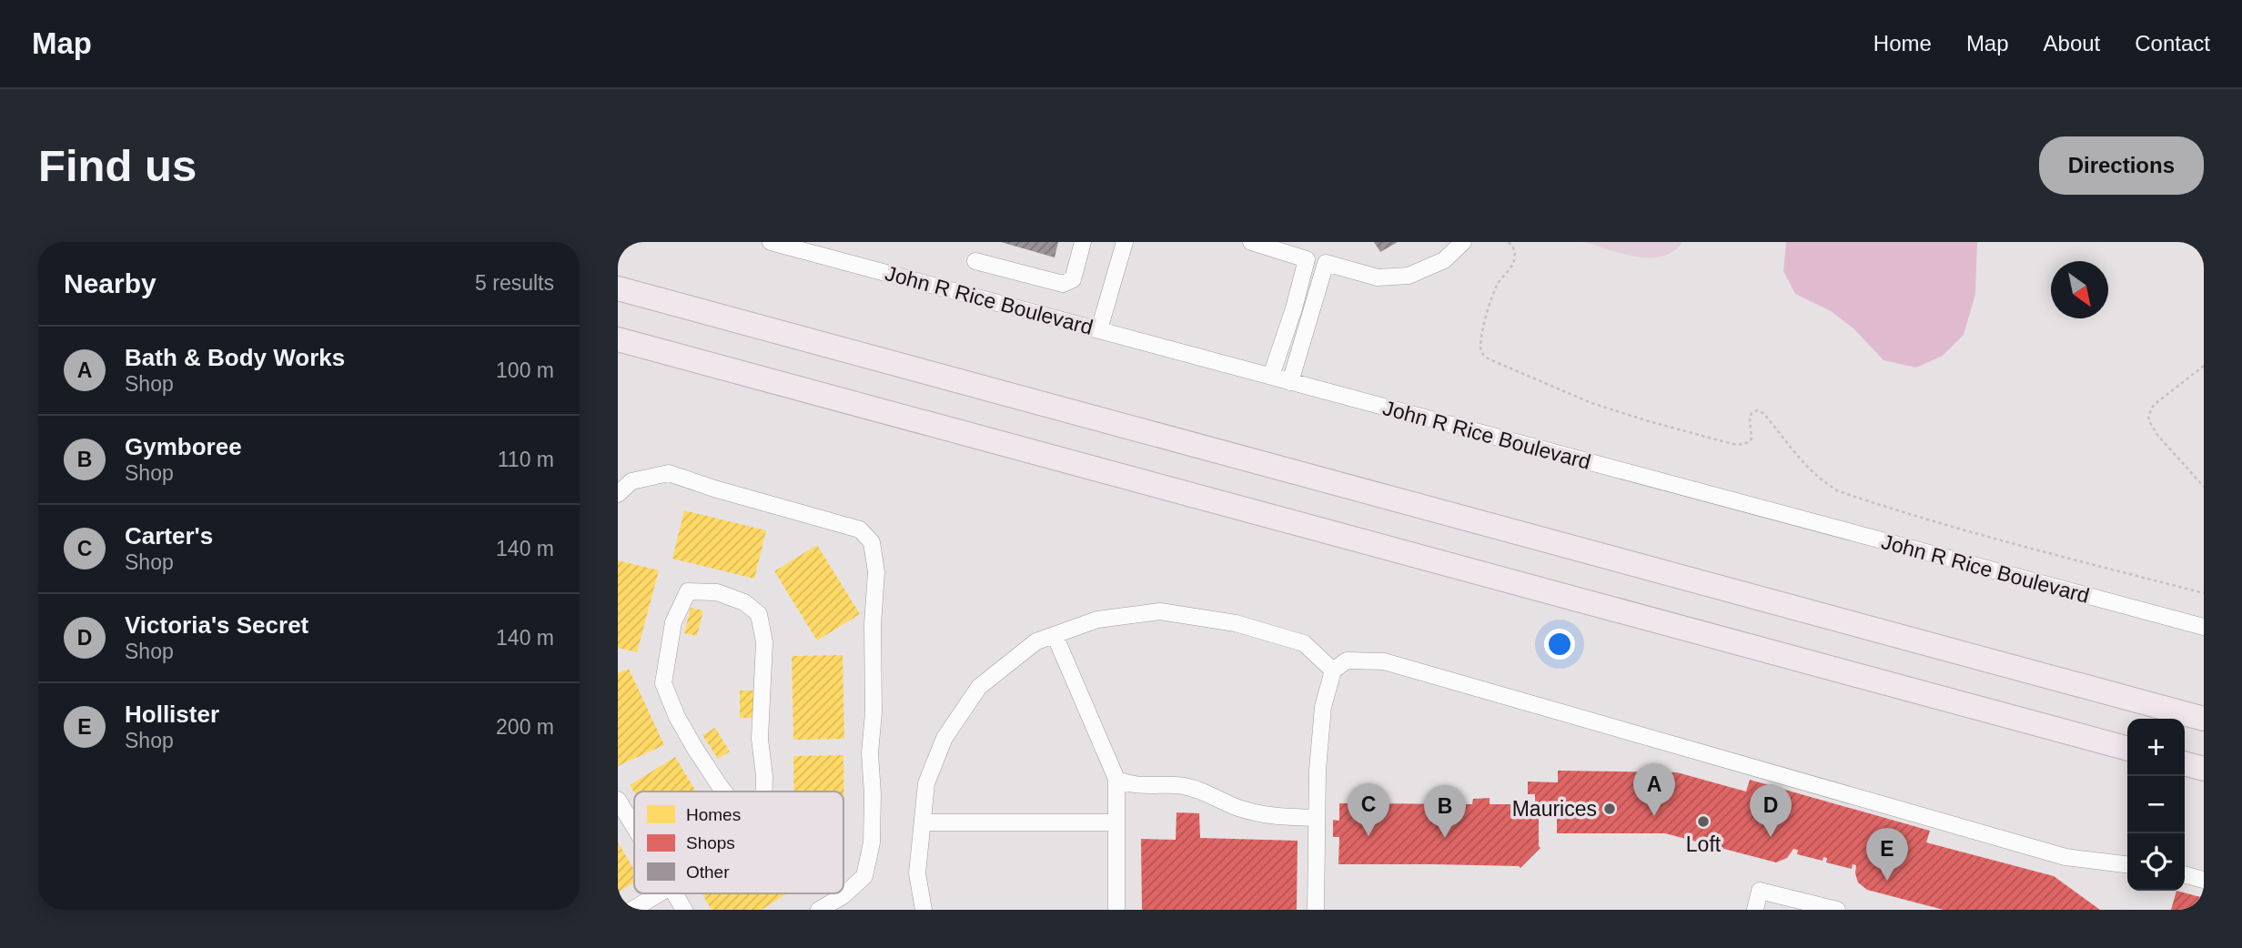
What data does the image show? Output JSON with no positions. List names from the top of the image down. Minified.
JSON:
{"streets":{"street":["John R Rice Boulevard"]},"places":["Maurices","Loft"],"legend":["Homes","Shops","Other"],"north":"bottom right","page":{"header":"Map","nav":["Home","Map","About","Contact"],"buttons":"Directions","title":"Find us","heading":["Nearby","5 results"],"list":[{"mark":"A","name":"Bath & Body Works","note":"Shop","value":"100 m"},{"mark":"B","name":"Gymboree","note":"Shop","value":"110 m"},{"mark":"C","name":"Carter's","note":"Shop","value":"140 m"},{"mark":"D","name":"Victoria's Secret","note":"Shop","value":"140 m"},{"mark":"E","name":"Hollister","note":"Shop","value":"200 m"}],"map_buttons":["+","−"],"pins":["A","C","D","B","E"]}}
